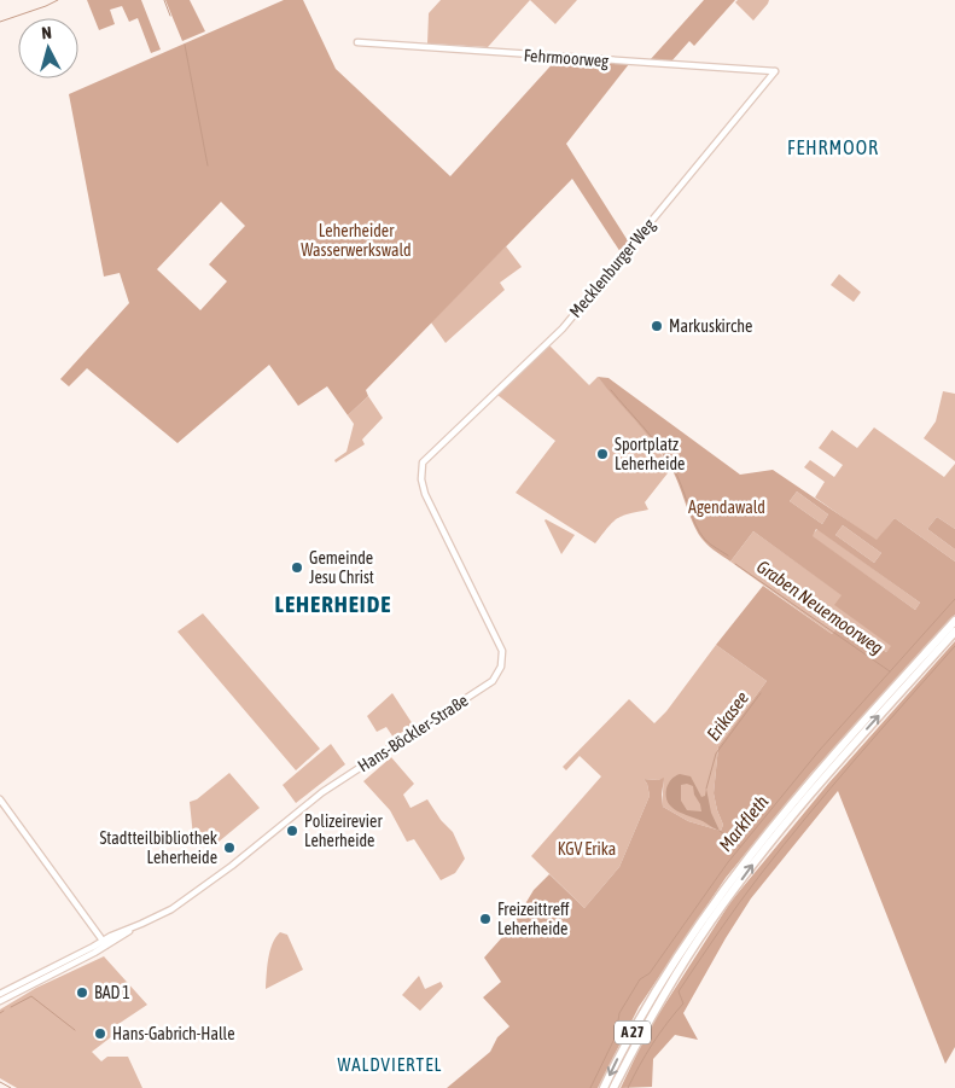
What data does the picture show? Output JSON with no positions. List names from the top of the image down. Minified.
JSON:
{"streets":{"highway":["A 27"],"street":["Fehrmoorweg","Mecklenburger Weg","Hans-Böckler-Straße"]},"crossings":[["Fehrmoorweg","Mecklenburger Weg"],["Mecklenburger Weg","Hans-Böckler-Straße"]],"districts":["FEHRMOOR","LEHERHEIDE","WALDVIERTEL"],"water":["Graben Neuemoorweg","Erikasee","Markfleth"],"parks":["Leherheider Wasserwerkswald","Agendawald","KGV Erika"],"places":["Markuskirche","Sportplatz Leherheide","Gemeinde Jesu Christ","Polizeirevier Leherheide","Stadtteilbibliothek Leherheide","Freizeittreff Leherheide","BAD 1","Hans-Gabrich-Halle"],"north":"top"}
